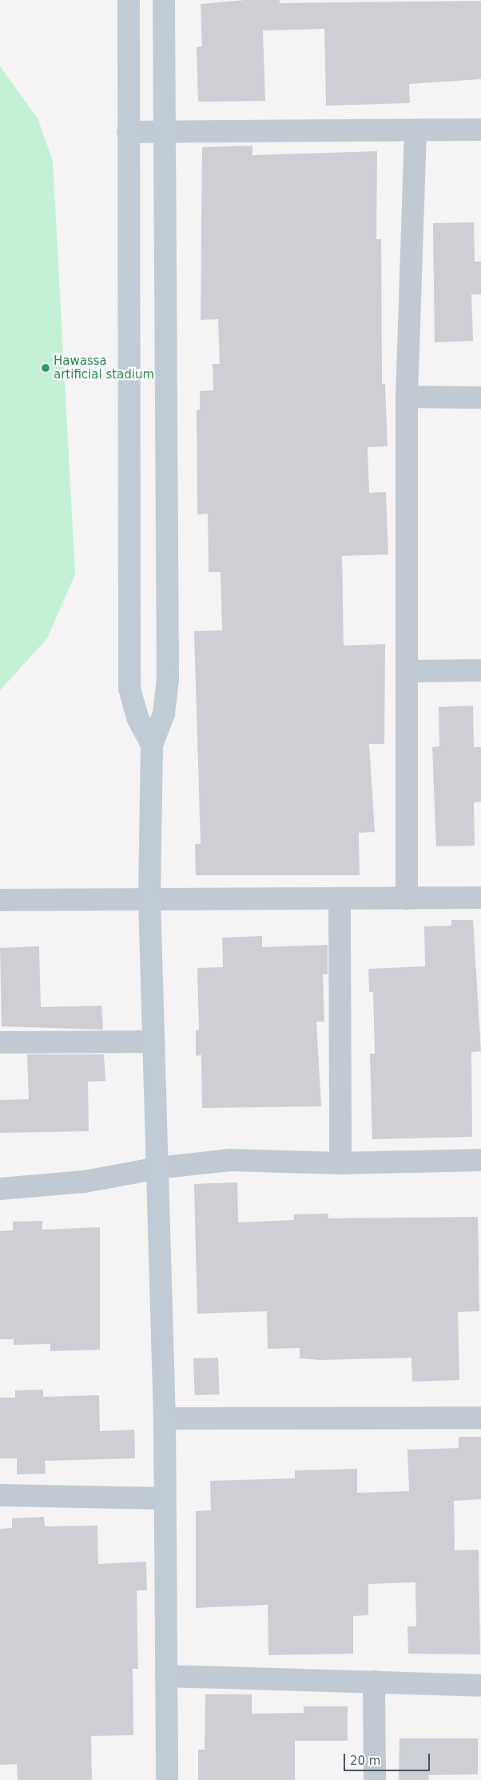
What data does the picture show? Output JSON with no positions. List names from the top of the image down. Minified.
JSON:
{"places":["Hawassa artificial stadium"],"scale_bar":"20 m"}
